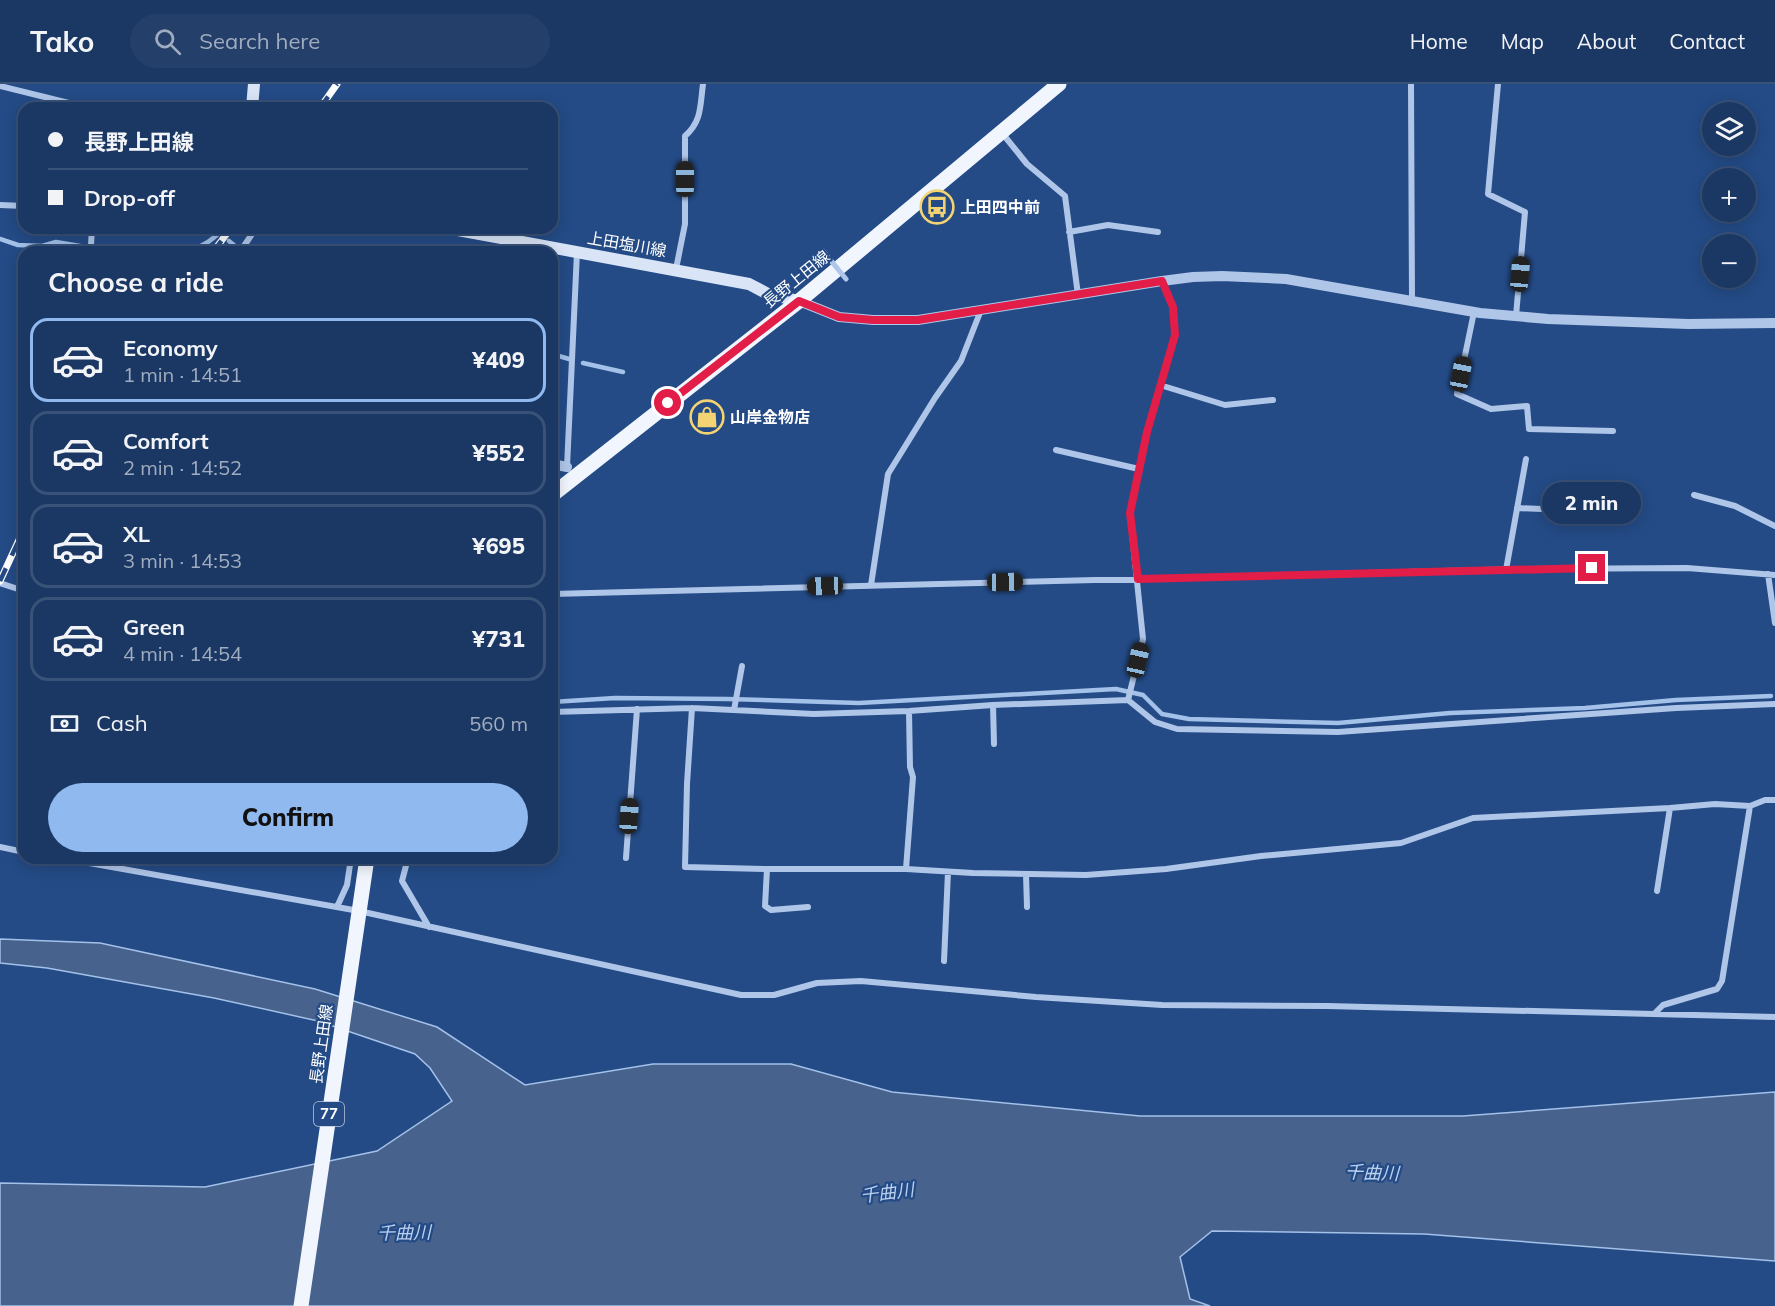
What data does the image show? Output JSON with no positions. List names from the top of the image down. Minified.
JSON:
{"streets":{"main road":["上田塩川線","長野上田線","77"]},"crossings":[["上田塩川線","長野上田線"]],"water":["千曲川"],"places":{"bus stop":["上田四中前"],"shop":["山岸金物店"]},"page":{"header":"Tako","search":"Search here","nav":["Home","Map","About","Contact"],"map_buttons":["+","−"],"banner":["長野上田線","Drop-off"],"heading":"Choose a ride","list":[{"name":"Economy","note":"1 min · 14:51","value":"¥409"},{"name":"Comfort","note":"2 min · 14:52","value":"¥552"},{"name":"XL","note":"3 min · 14:53","value":"¥695"},{"name":"Green","note":"4 min · 14:54","value":"¥731"}],"bubble":"2 min","pay":["Cash","560 m"],"buttons":"Confirm"}}
